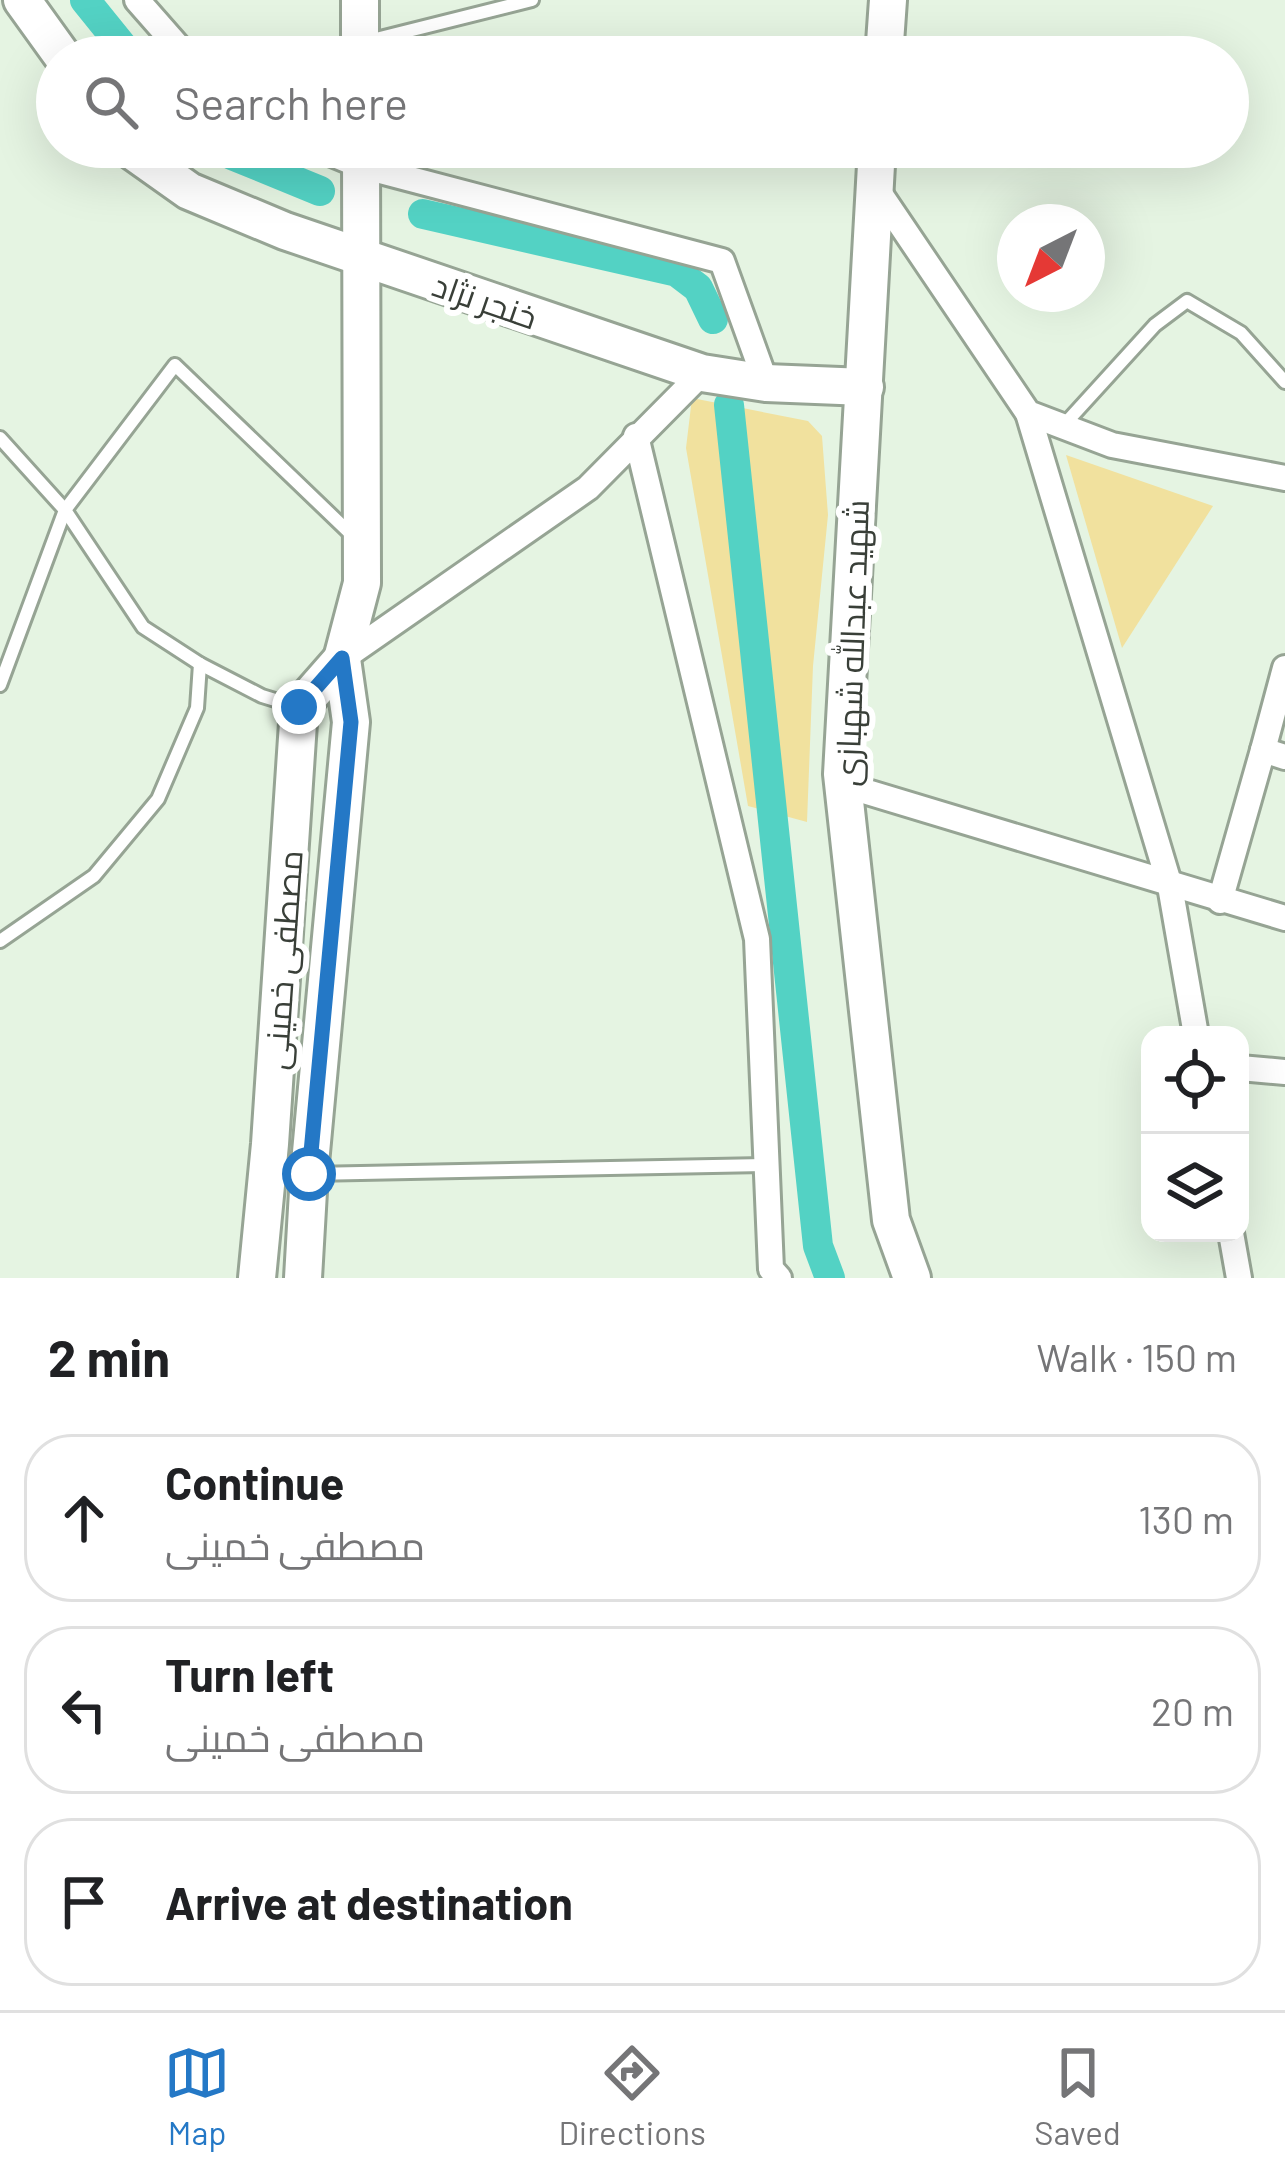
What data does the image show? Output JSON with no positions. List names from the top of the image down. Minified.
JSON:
{"streets":{"street":["خنجر نژاد","شهید عبدالله شهبازی","مصطفی خمینی"]},"crossings":[["خنجر نژاد","شهید عبدالله شهبازی"],["خنجر نژاد","مصطفی خمینی"]],"north":"bottom left","page":{"search":"Search here","heading":["2 min","Walk · 150 m"],"list":[["Continue","مصطفی خمینی","130 m"],["Turn left","مصطفی خمینی","20 m"],"Arrive at destination"],"nav":["Map","Directions","Saved"]}}
